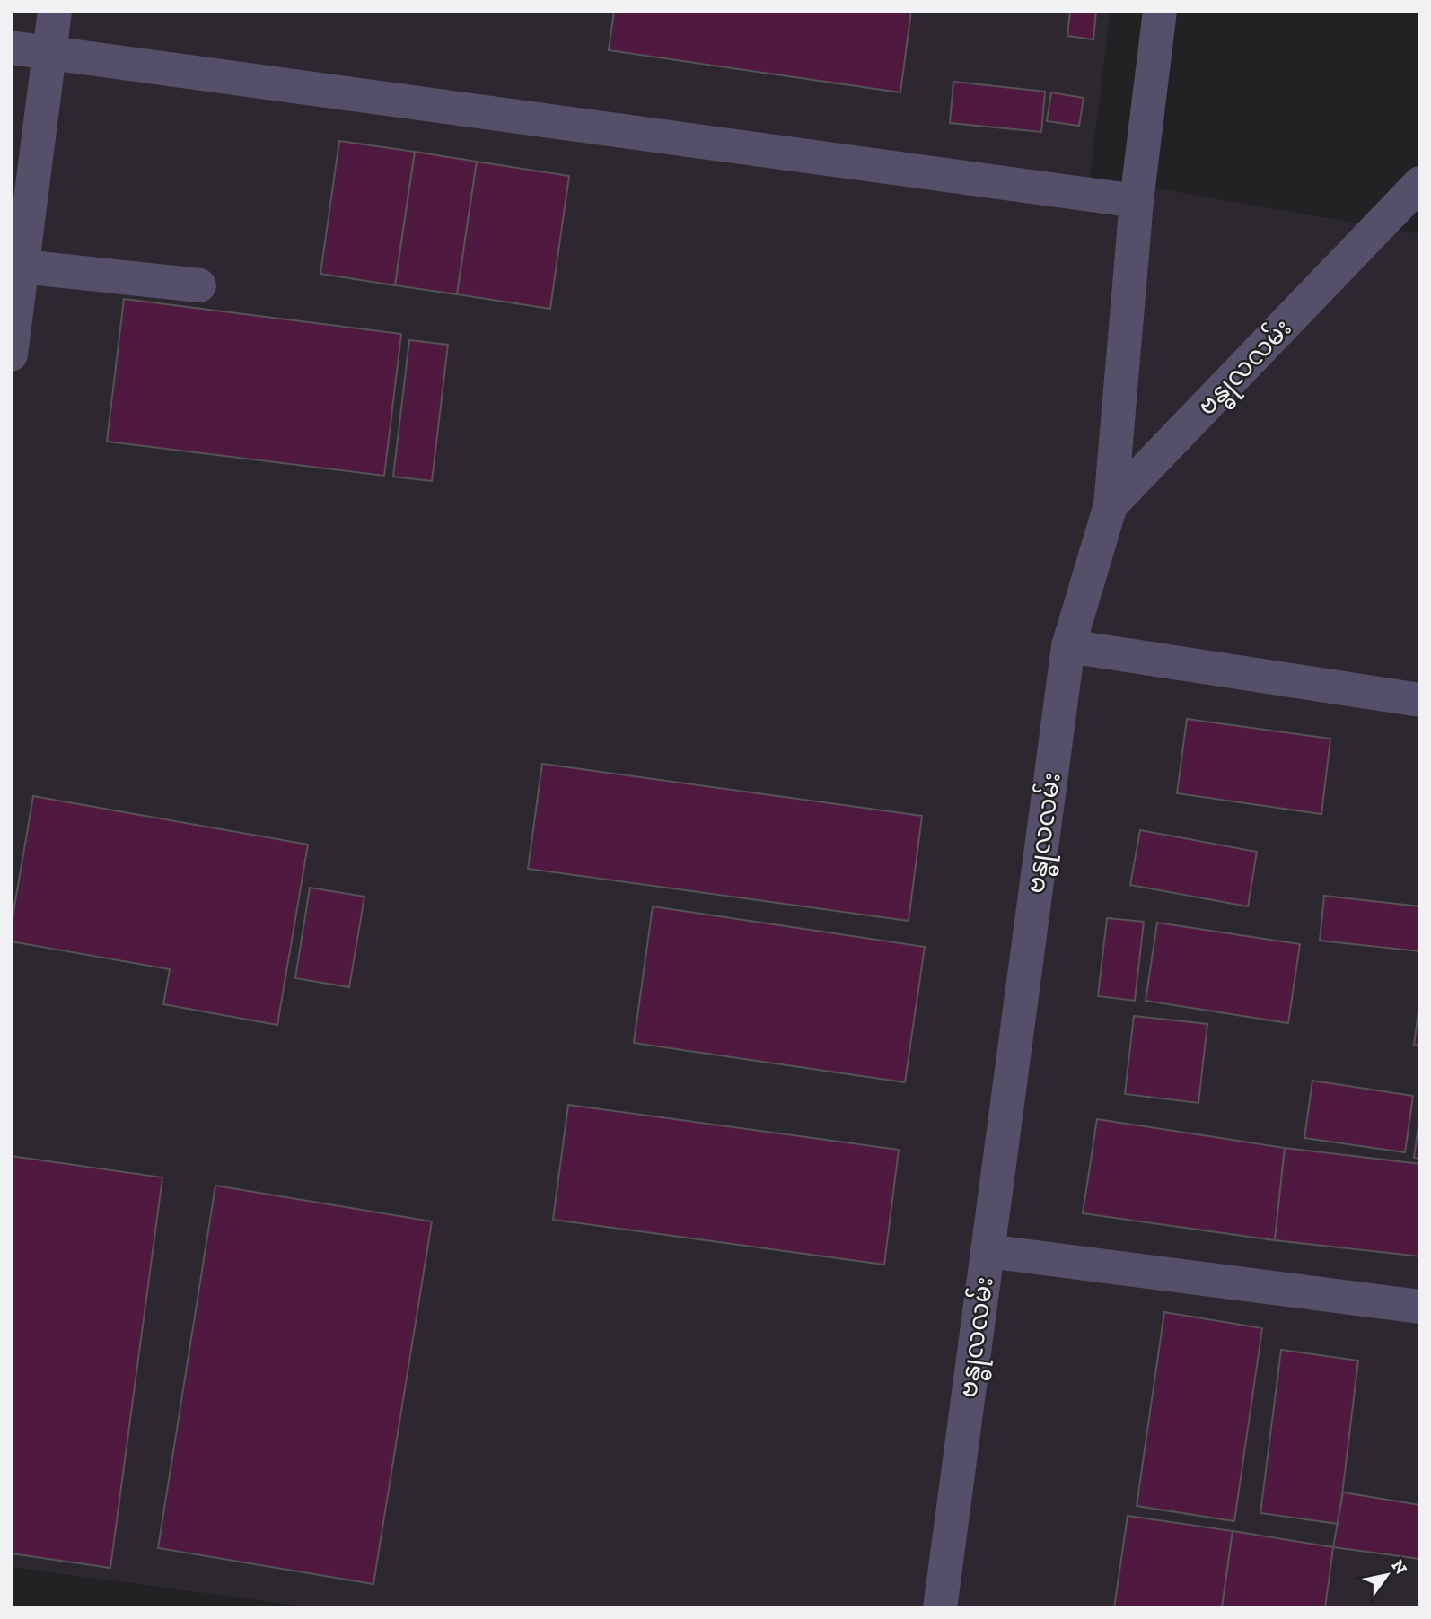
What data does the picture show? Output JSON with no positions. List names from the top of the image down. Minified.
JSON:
{"streets":{"street":["ဗန္ဓုလလမ်း"]},"north":"top right"}
